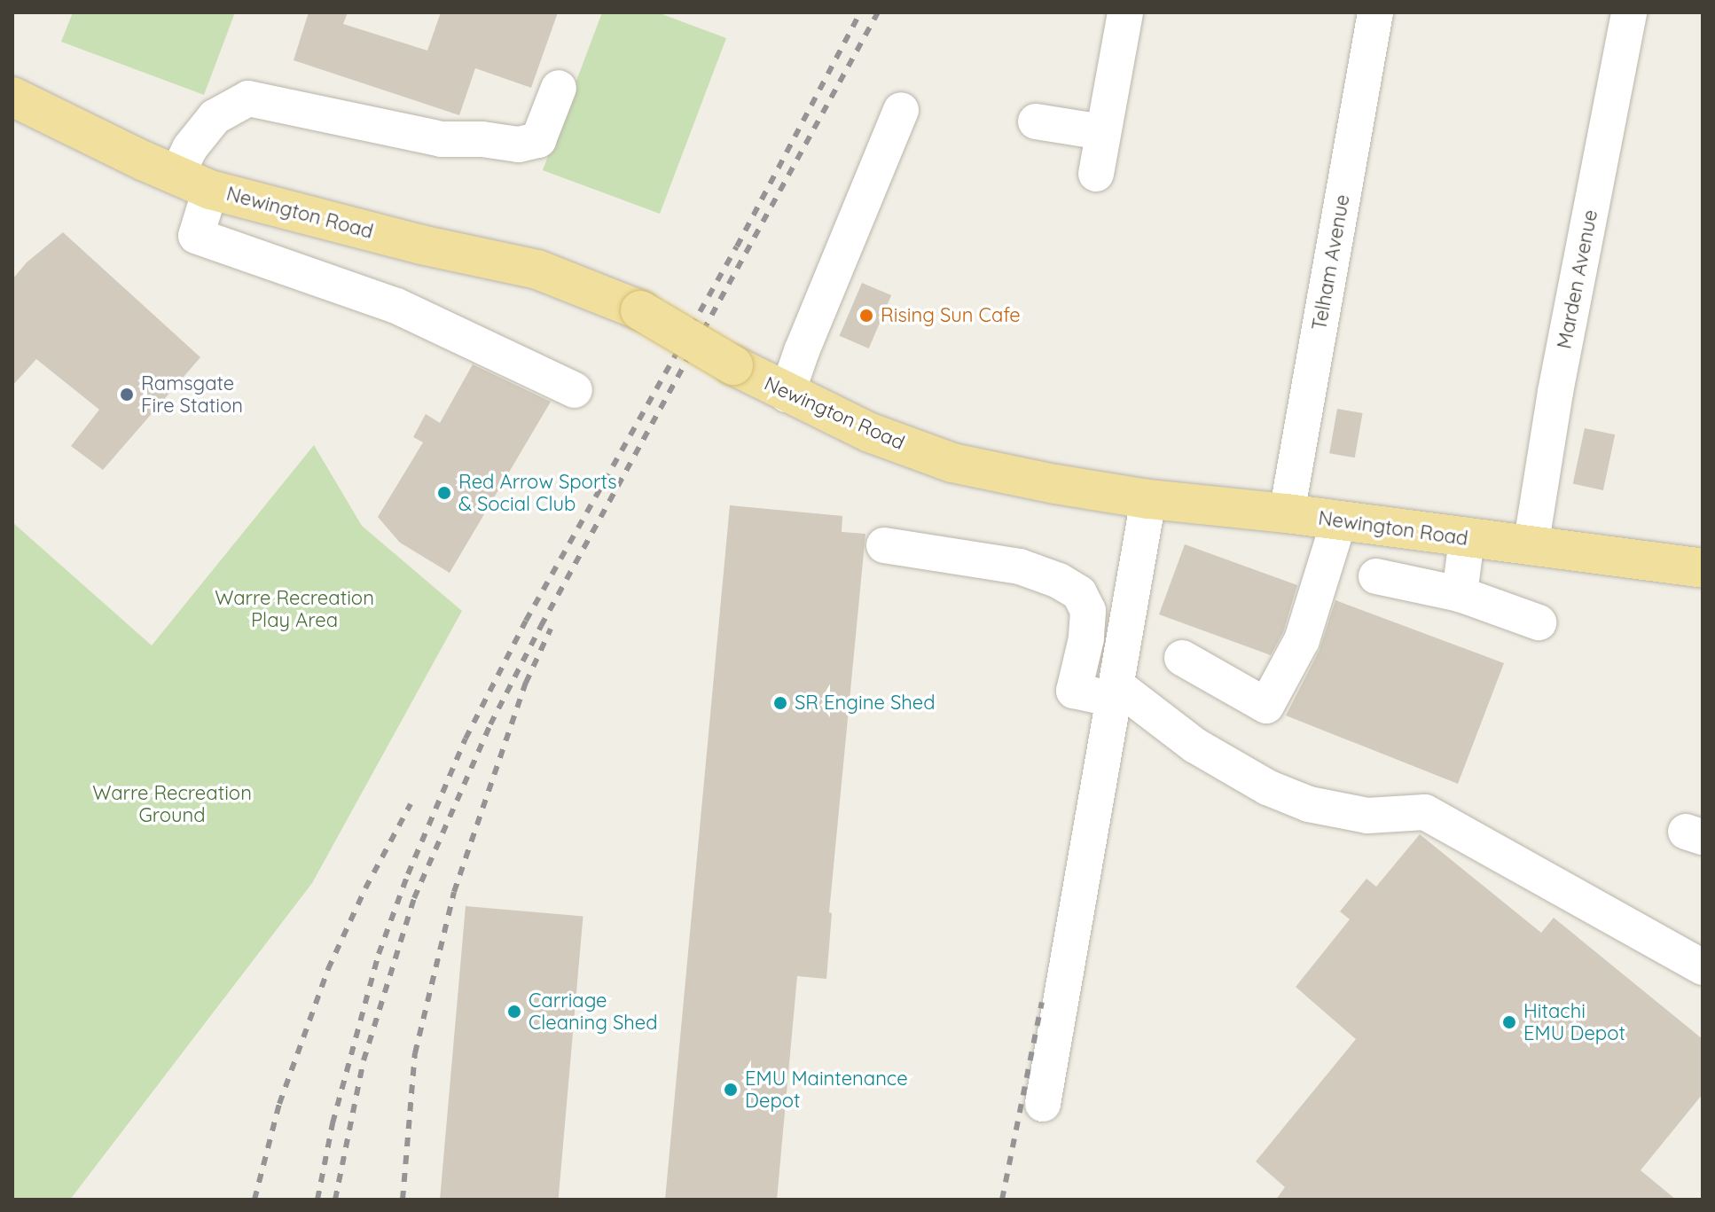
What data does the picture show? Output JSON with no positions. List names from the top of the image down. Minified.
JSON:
{"streets":{"main road":["Newington Road"],"street":["Telham Avenue","Marden Avenue"]},"crossings":[["Newington Road","Telham Avenue"],["Newington Road","Marden Avenue"]],"parks":["Warre Recreation Play Area","Warre Recreation Ground"],"places":["Rising Sun Cafe","Ramsgate Fire Station","Red Arrow Sports & Social Club","SR Engine Shed","Carriage Cleaning Shed","Hitachi EMU Depot","EMU Maintenance Depot"]}
